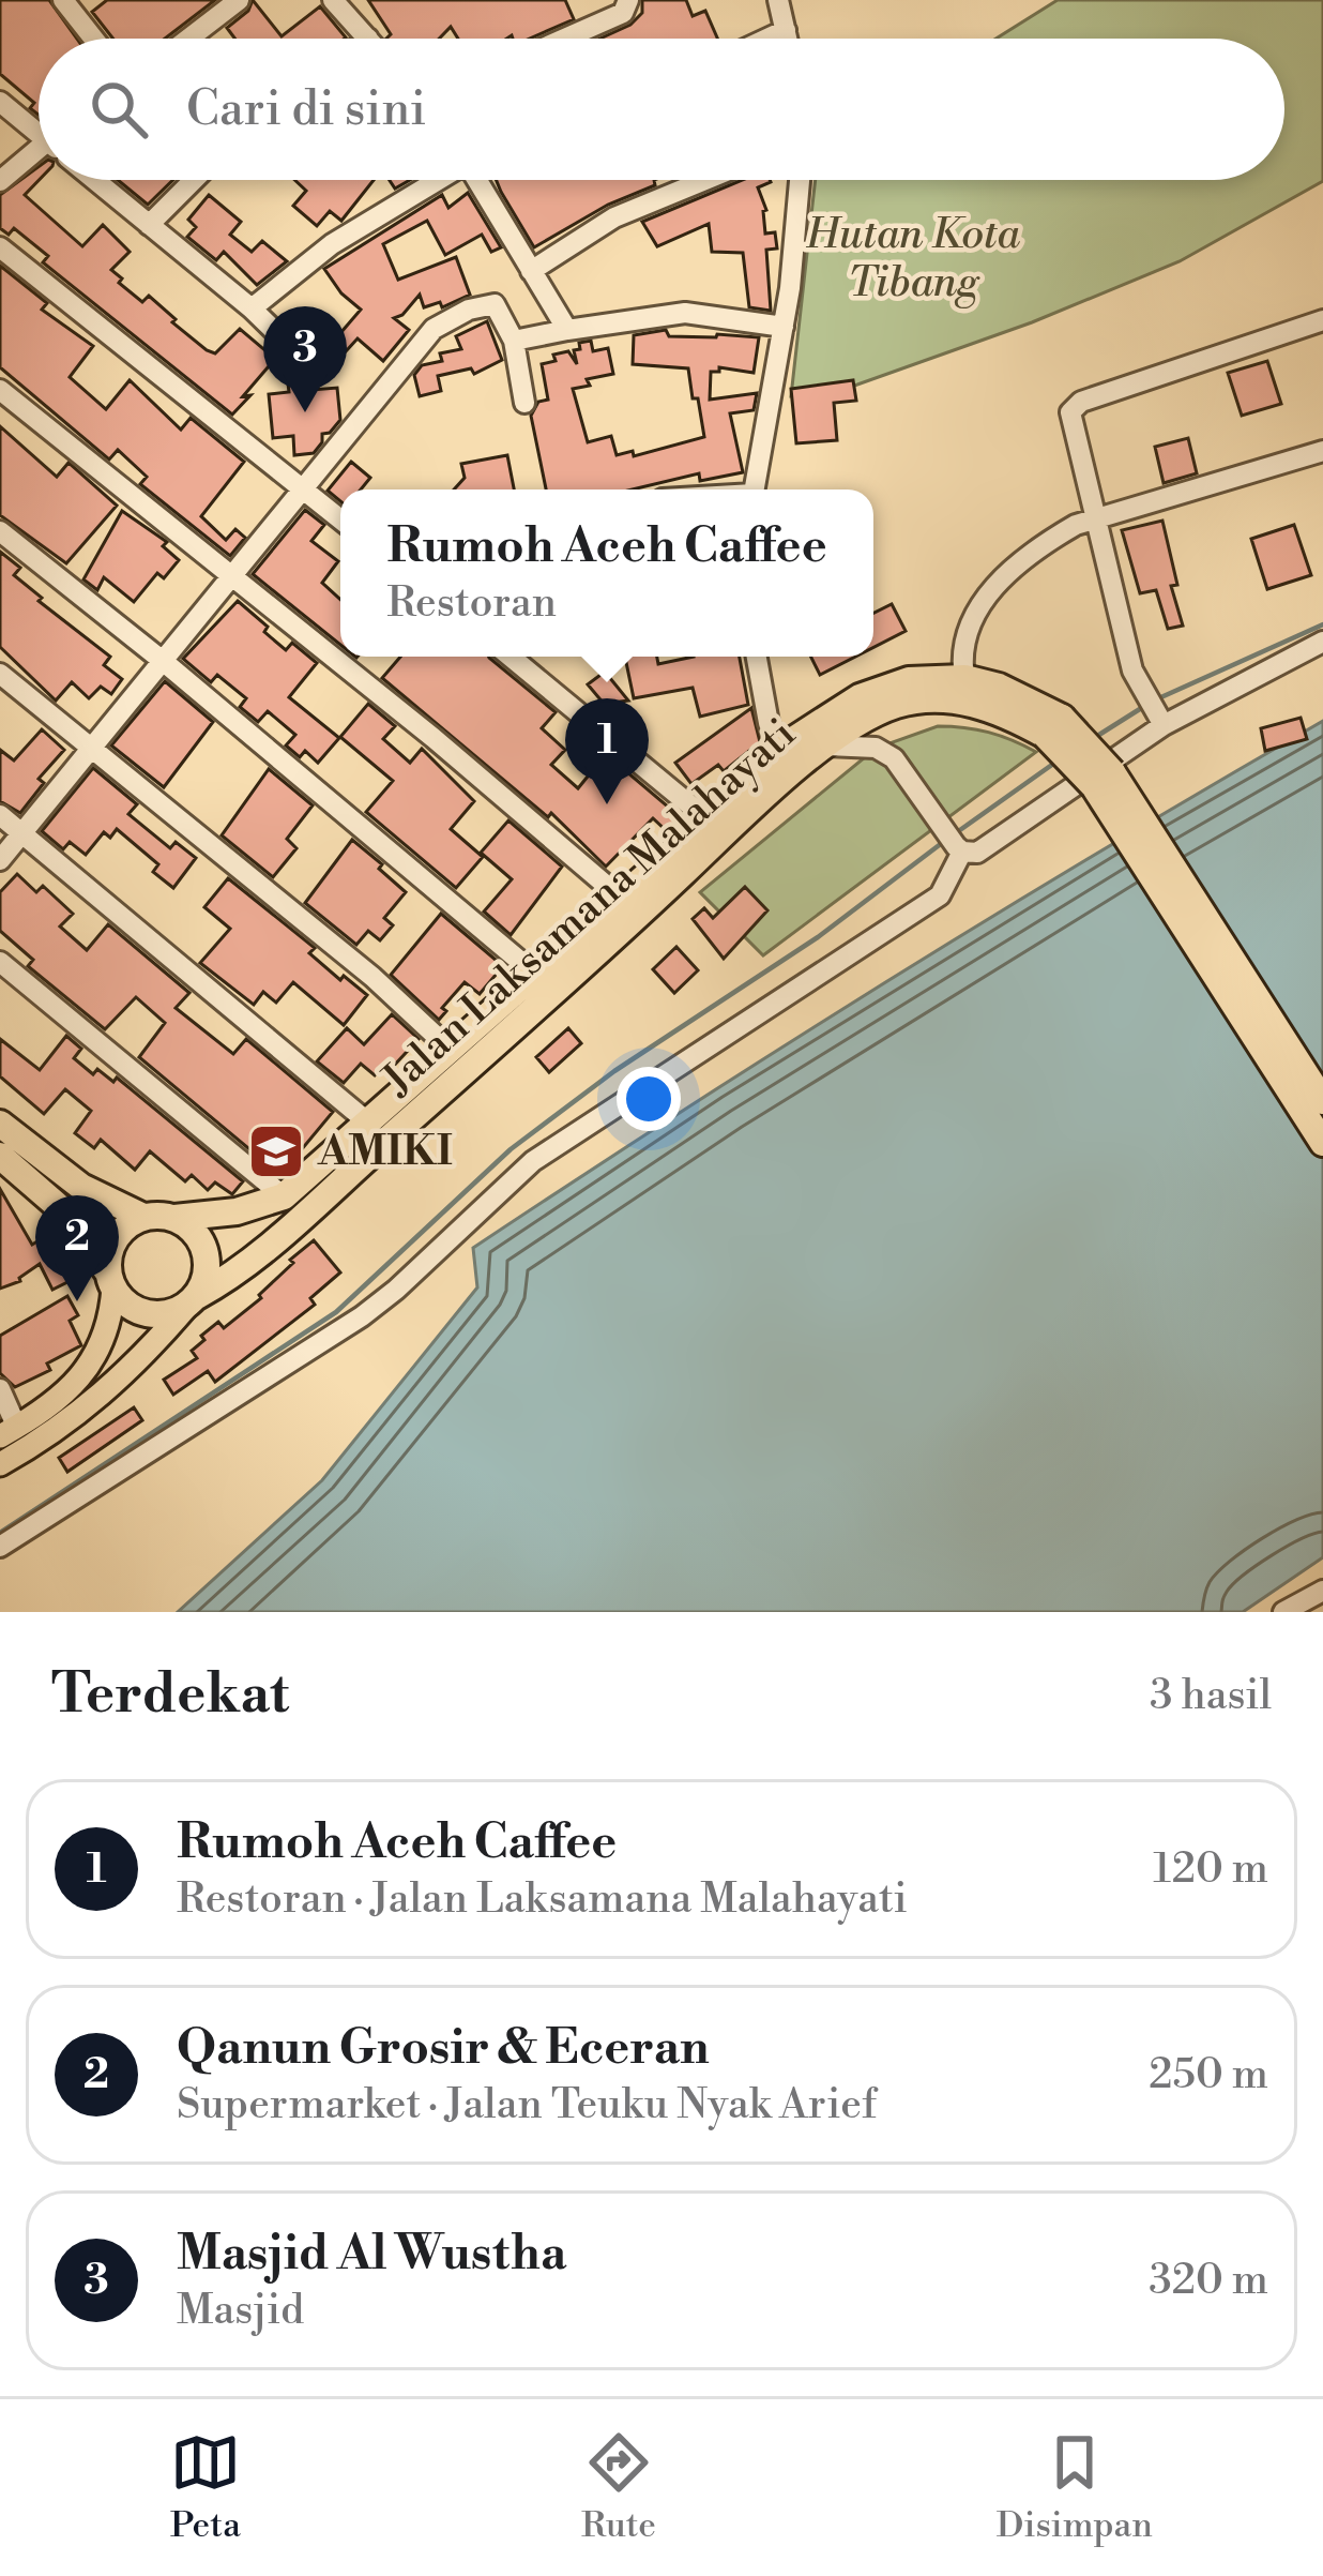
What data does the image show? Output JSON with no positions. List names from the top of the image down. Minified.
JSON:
{"streets":{"highway":["Jalan Laksamana Malahayati"]},"parks":["Hutan Kota Tibang"],"places":{"school or university":["AMIKI"]},"page":{"search":"Cari di sini","pins":["3","1","2"],"popup":["Rumoh Aceh Caffee","Restoran"],"heading":["Terdekat","3 hasil"],"list":[{"mark":"1","name":"Rumoh Aceh Caffee","note":"Restoran · Jalan Laksamana Malahayati","value":"120 m"},{"mark":"2","name":"Qanun Grosir & Eceran","note":"Supermarket · Jalan Teuku Nyak Arief","value":"250 m"},{"mark":"3","name":"Masjid Al Wustha","note":"Masjid","value":"320 m"}],"nav":["Peta","Rute","Disimpan"]}}
